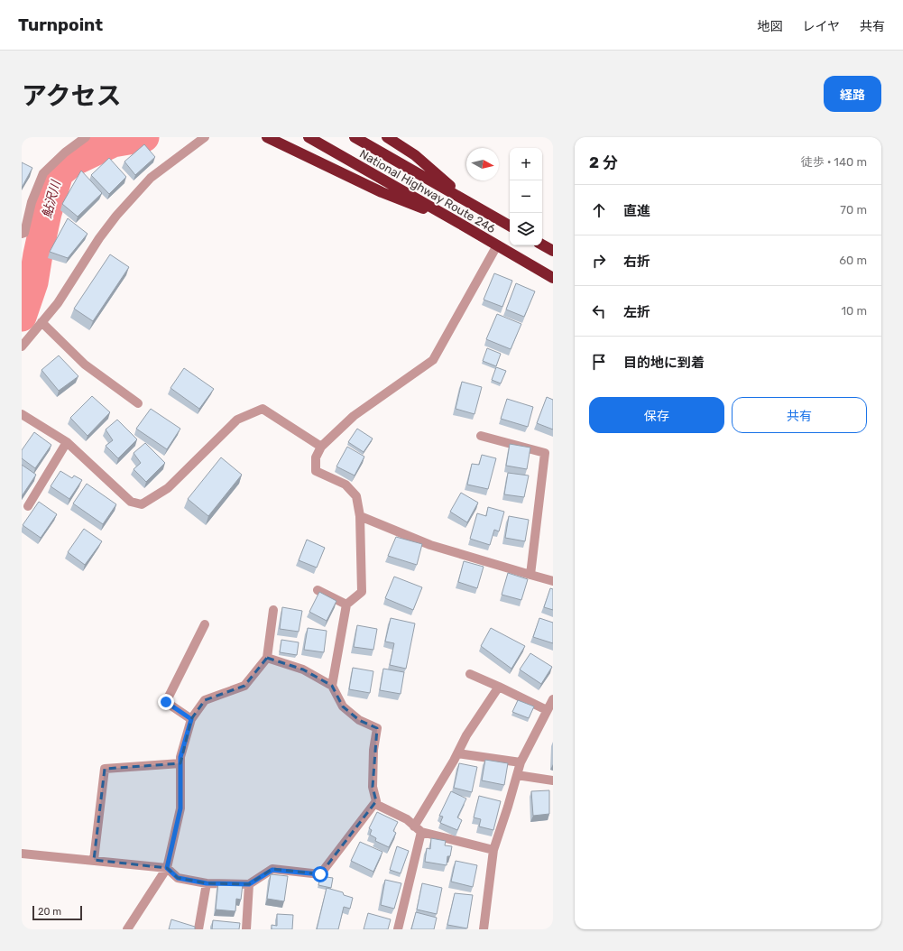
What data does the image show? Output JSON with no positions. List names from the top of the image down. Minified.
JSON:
{"streets":{"highway":["National Highway Route 246"]},"water":["鮎沢川"],"scale_bar":"20 m","north":"right","page":{"header":"Turnpoint","nav":["地図","レイヤ","共有"],"title":"アクセス","buttons":["経路",["保存","共有"]],"heading":["2 分","徒歩 · 140 m"],"map_buttons":["+","−"],"list":[["直進","70 m"],["右折","60 m"],["左折","10 m"],"目的地に到着"],"scale":"20 m"}}
